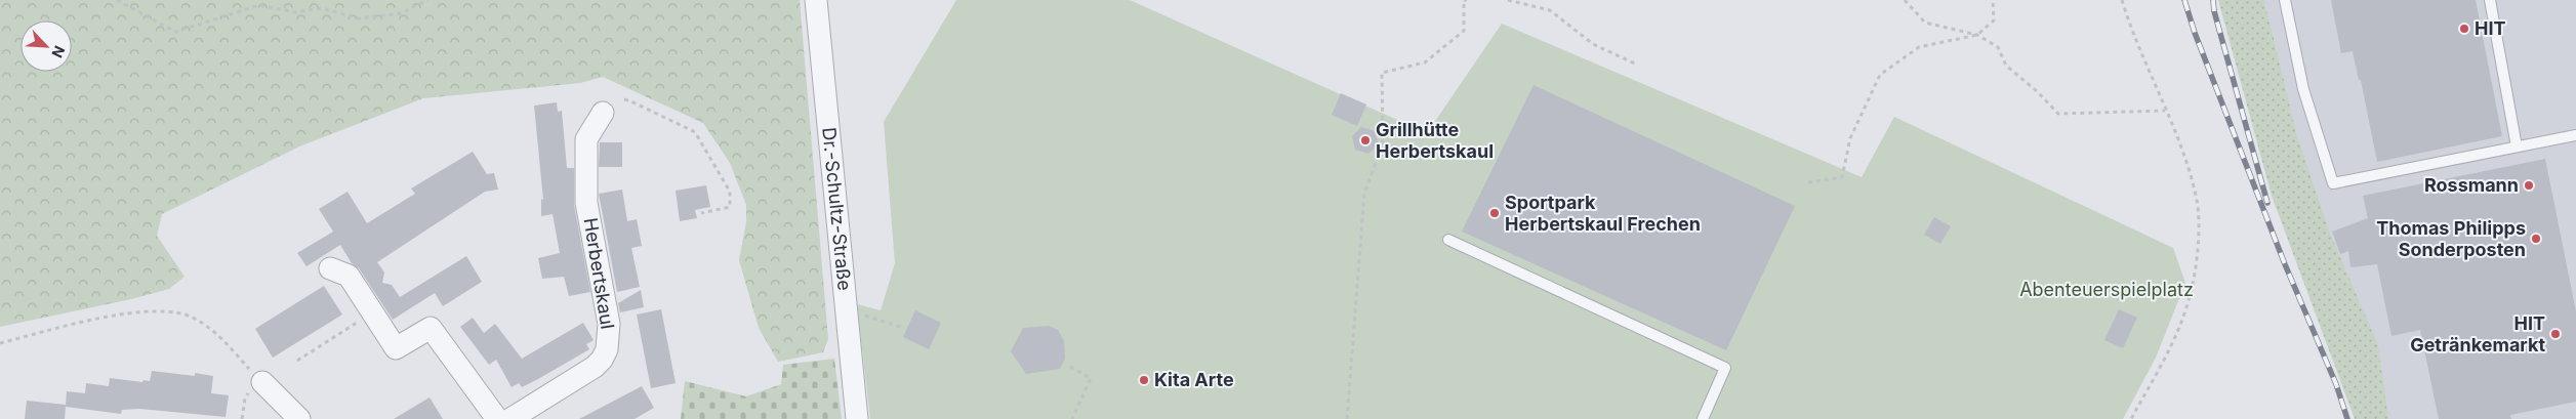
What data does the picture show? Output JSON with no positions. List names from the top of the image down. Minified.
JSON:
{"streets":{"street":["Dr.-Schultz-Straße","Herbertskaul"]},"parks":["Abenteuerspielplatz"],"places":["HIT","Grillhütte Herbertskaul","Rossmann","Sportpark Herbertskaul Frechen","Thomas Philipps Sonderposten","HIT Getränkemarkt","Kita Arte"],"north":"bottom right"}
